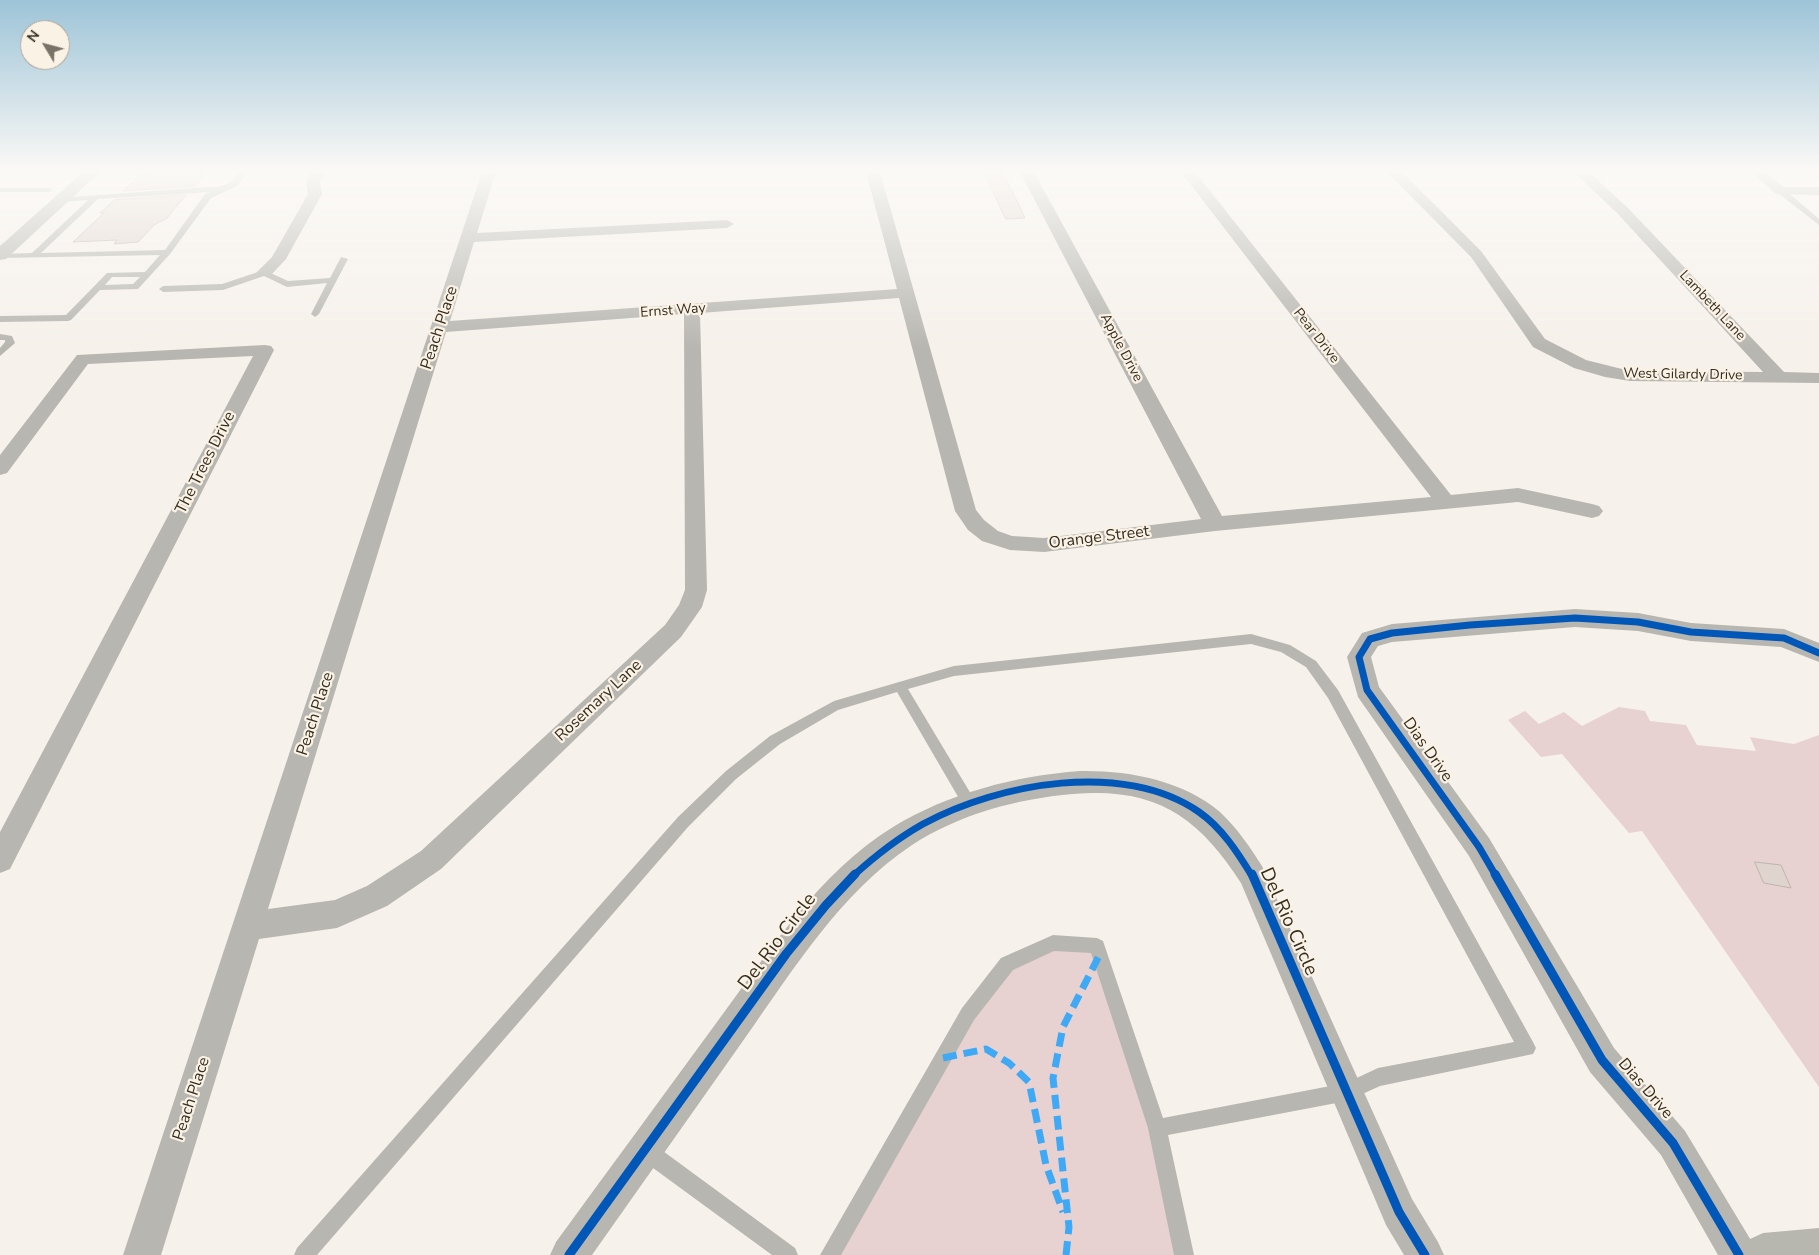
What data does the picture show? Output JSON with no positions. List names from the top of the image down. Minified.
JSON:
{"streets":{"street":["Lambeth Lane","Ernst Way","Peach Place","Pear Drive","Apple Drive","West Gilardy Drive","The Trees Drive","Orange Street","Rosemary Lane","Dias Drive","Del Rio Circle"]},"crossings":[["Lambeth Lane","West Gilardy Drive"],["Ernst Way","Peach Place"],["Ernst Way","Orange Street"],["Ernst Way","Rosemary Lane"],["Peach Place","Rosemary Lane"],["Pear Drive","Orange Street"],["Apple Drive","Orange Street"]],"north":"top left"}
